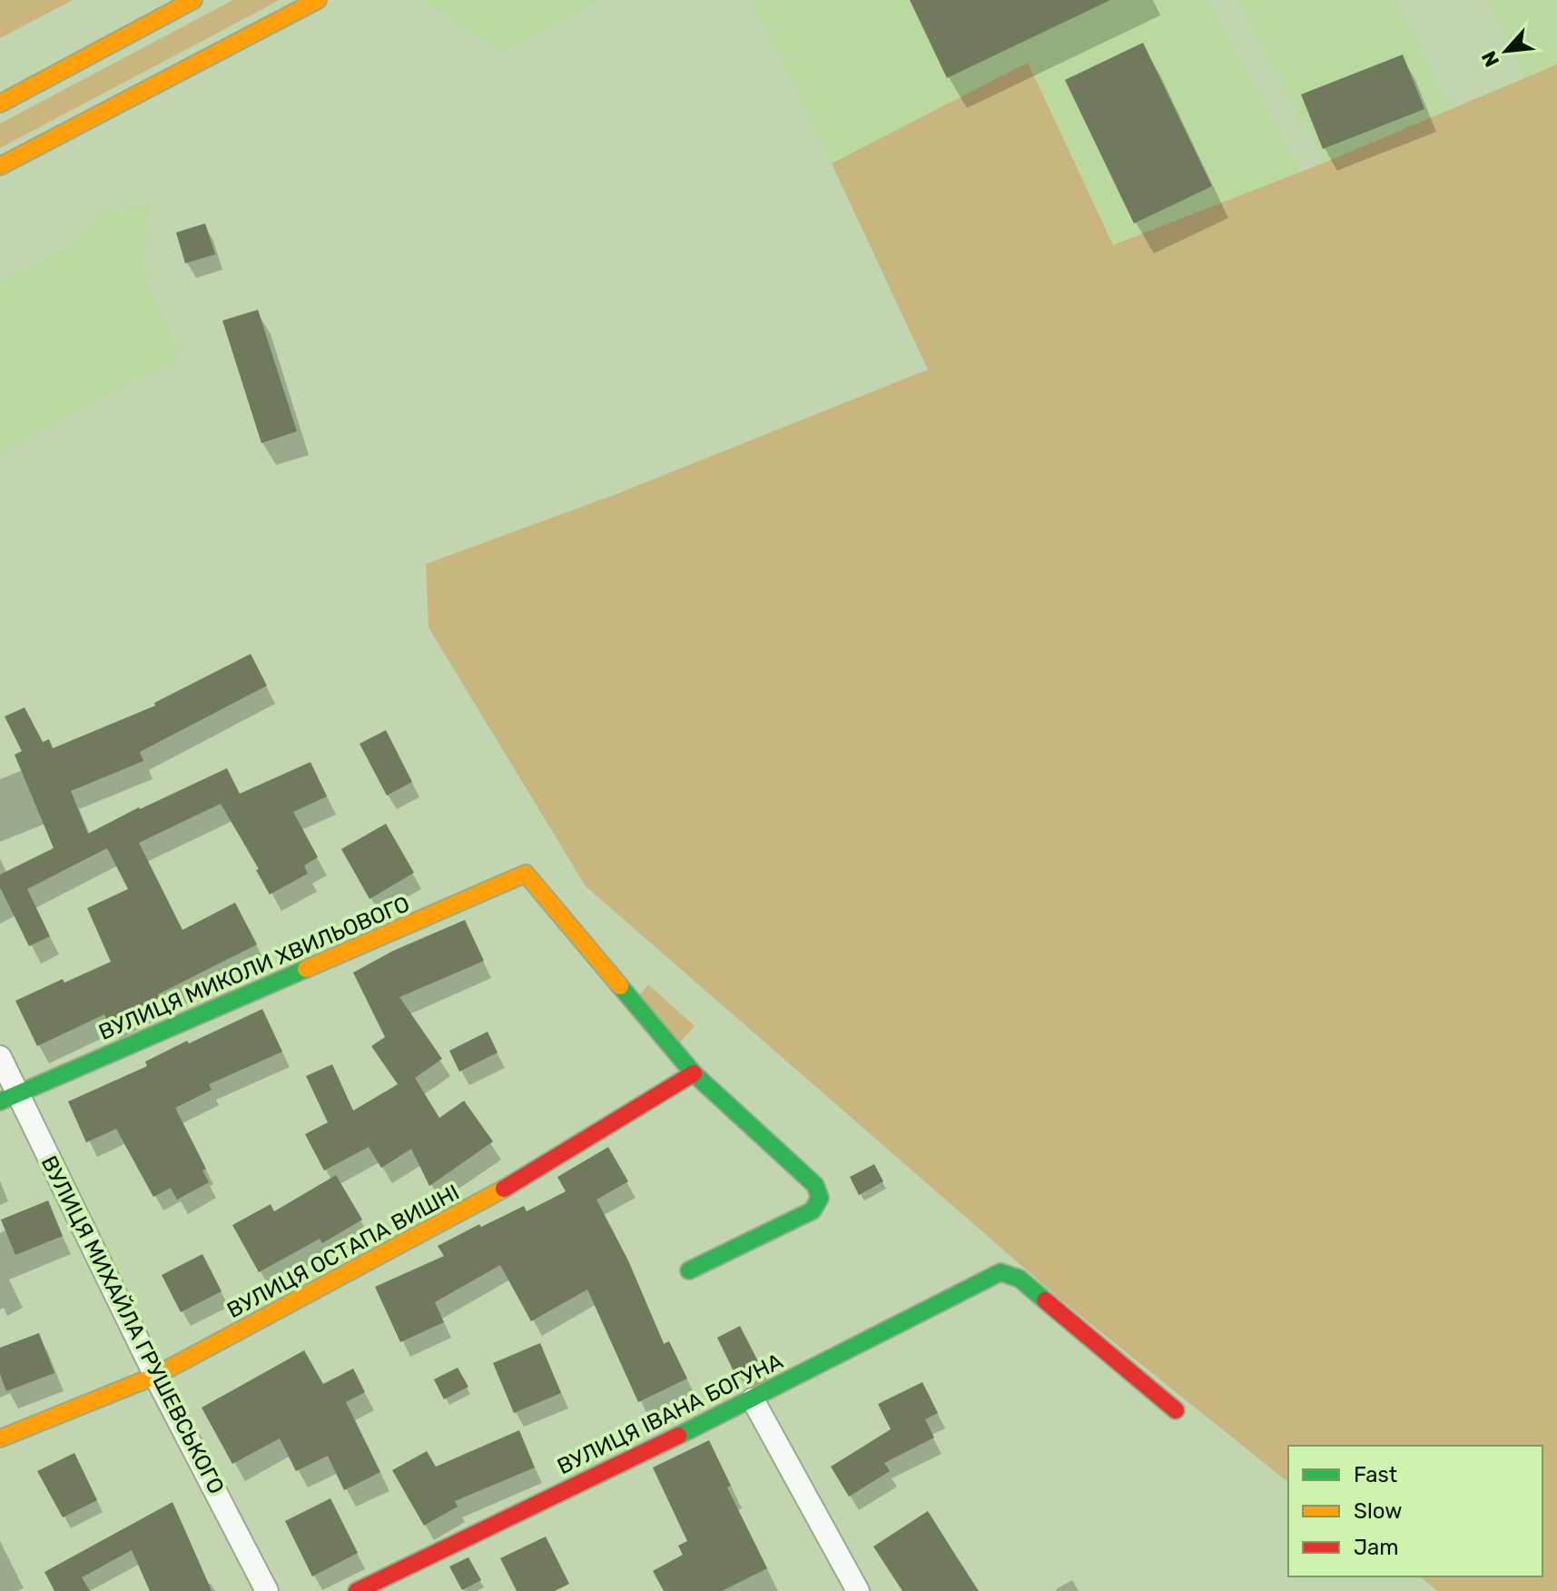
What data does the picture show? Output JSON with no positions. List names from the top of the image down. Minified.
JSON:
{"streets":{"street":["ВУЛИЦЯ МИКОЛИ ХВИЛЬОВОГО","ВУЛИЦЯ ОСТАПА ВИШНІ","ВУЛИЦЯ МИХАЙЛА ГРУШЕВСЬКОГО","ВУЛИЦЯ ІВАНА БОГУНА"]},"crossings":[["ВУЛИЦЯ МИКОЛИ ХВИЛЬОВОГО","ВУЛИЦЯ ОСТАПА ВИШНІ"],["ВУЛИЦЯ МИКОЛИ ХВИЛЬОВОГО","ВУЛИЦЯ МИХАЙЛА ГРУШЕВСЬКОГО"],["ВУЛИЦЯ ОСТАПА ВИШНІ","ВУЛИЦЯ МИХАЙЛА ГРУШЕВСЬКОГО"]],"legend":["Fast","Slow","Jam"],"north":"bottom left"}
